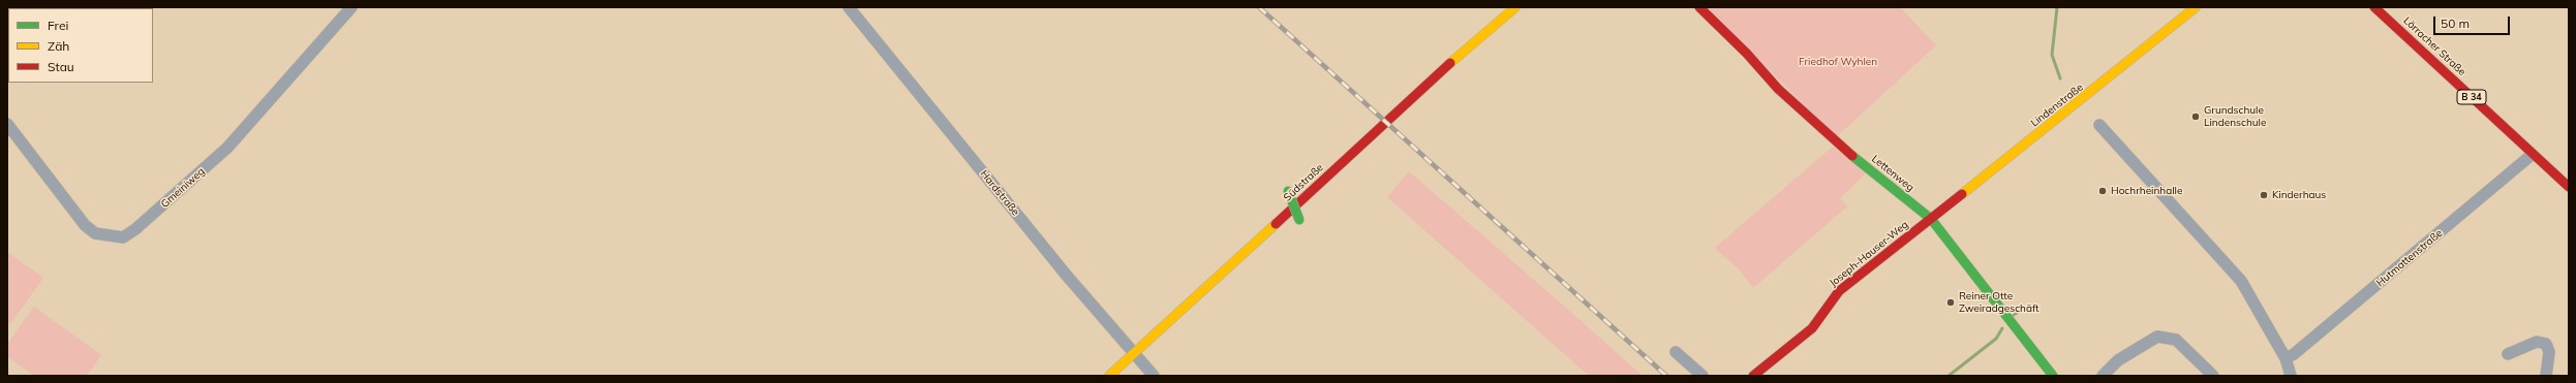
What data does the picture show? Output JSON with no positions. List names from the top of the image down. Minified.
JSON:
{"streets":{"street":["Lörracher Straße","B 34","Lindenstraße","Lettenweg","Südstraße","Gmeiniweg","Hardstraße","Joseph-Hauser-Weg","Hutmattenstraße"]},"crossings":[["Lörracher Straße","Hutmattenstraße"],["Lindenstraße","Lettenweg"],["Lindenstraße","Joseph-Hauser-Weg"],["Lettenweg","Joseph-Hauser-Weg"],["Südstraße","Hardstraße"]],"parks":["Friedhof Wyhlen"],"places":["Grundschule Lindenschule","Hochrheinhalle","Kinderhaus","Reiner Otte Zweiradgeschäft"],"legend":["Frei","Zäh","Stau"],"scale_bar":"50 m"}
